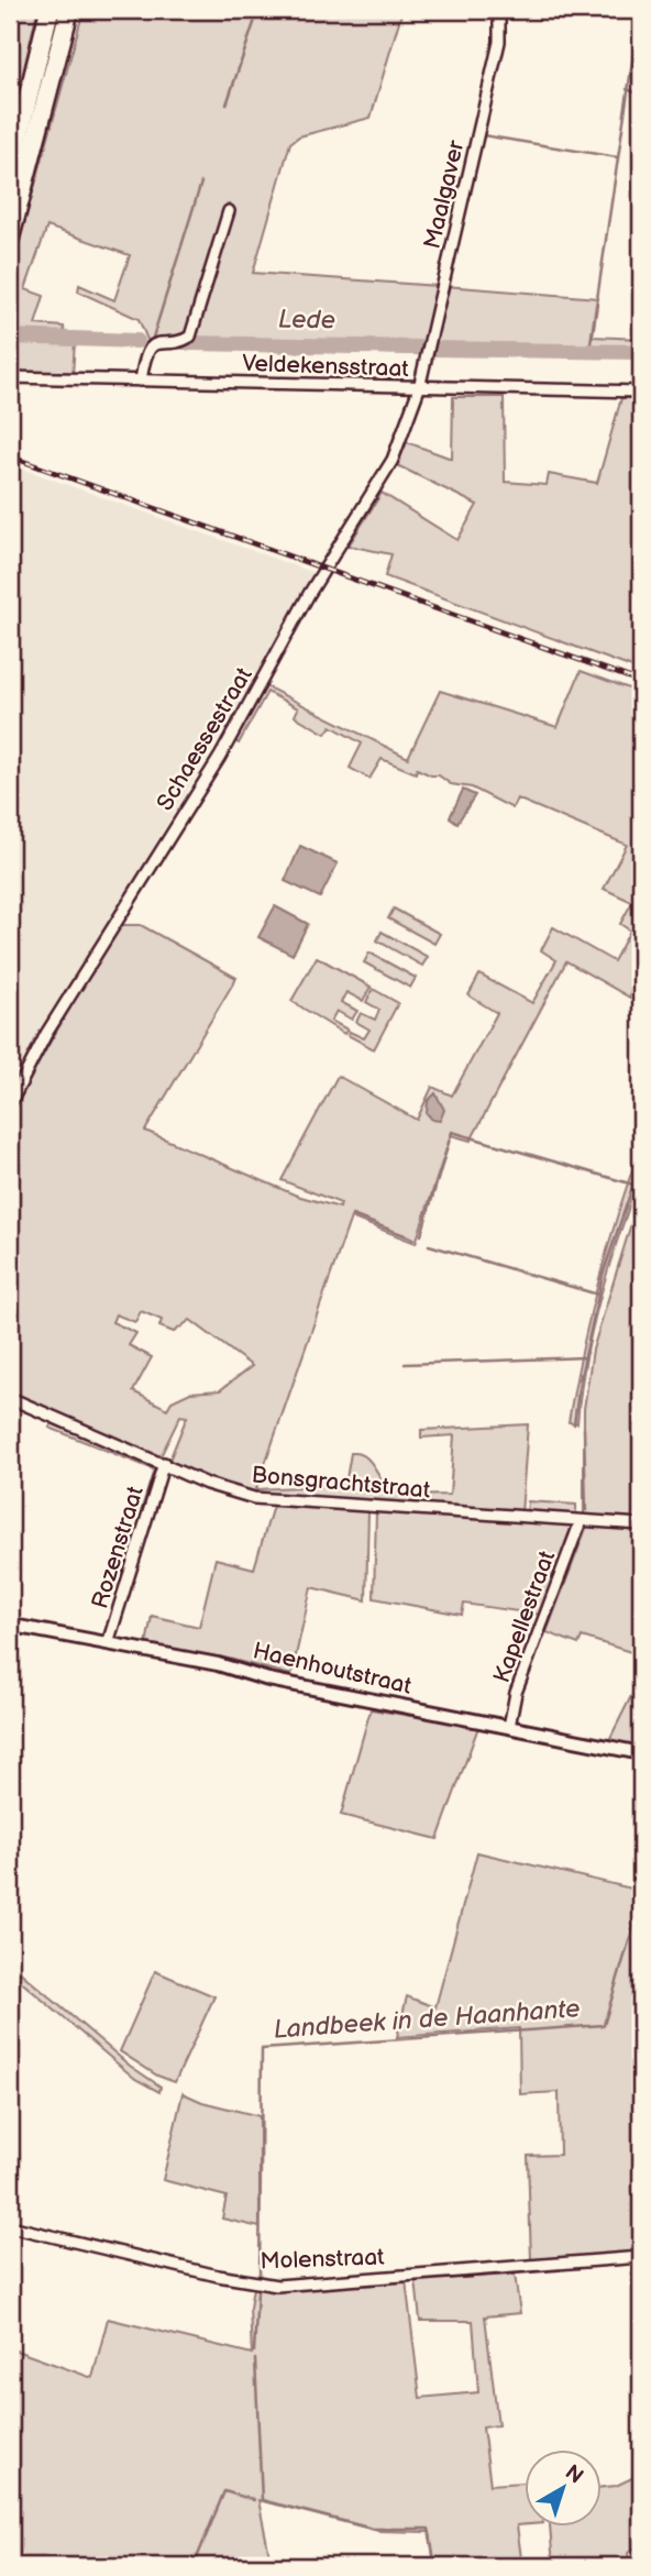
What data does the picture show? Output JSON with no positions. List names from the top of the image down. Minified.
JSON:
{"streets":{"street":["Maalgaver","Veldekensstraat","Schaessestraat","Bonsgrachtstraat","Rozenstraat","Kapellestraat","Haenhoutstraat","Molenstraat"]},"crossings":[["Maalgaver","Veldekensstraat"],["Maalgaver","Schaessestraat"],["Veldekensstraat","Schaessestraat"],["Bonsgrachtstraat","Rozenstraat"],["Bonsgrachtstraat","Kapellestraat"],["Rozenstraat","Haenhoutstraat"],["Kapellestraat","Haenhoutstraat"]],"water":["Lede","Landbeek in de Haanhante"],"north":"top right"}
